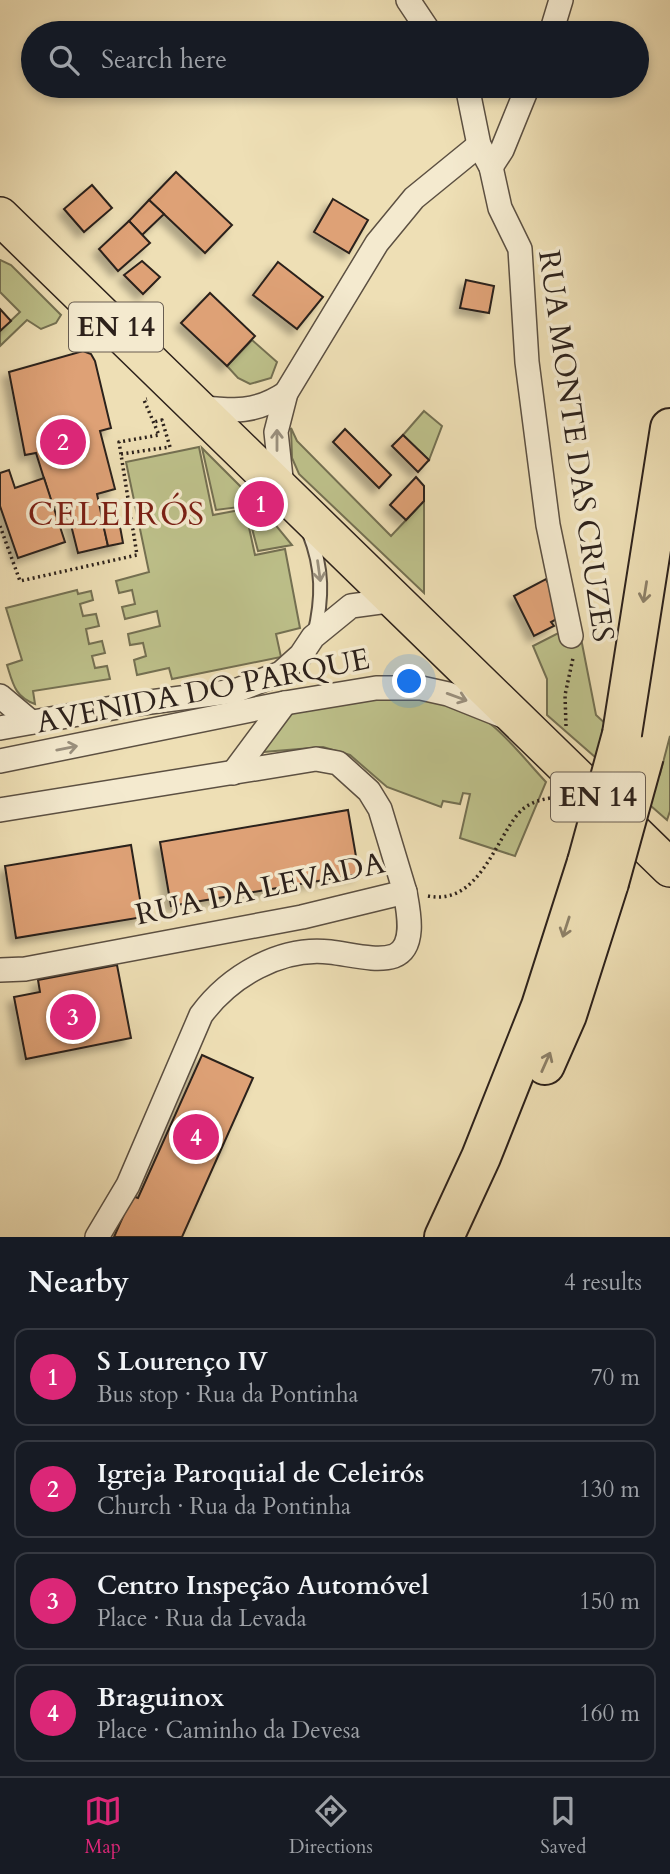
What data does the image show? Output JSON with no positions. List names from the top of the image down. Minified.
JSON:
{"streets":{"main road":["EN 14"],"street":["RUA MONTE DAS CRUZES","AVENIDA DO PARQUE","RUA DA LEVADA"]},"crossings":[["EN 14","AVENIDA DO PARQUE"]],"one_way":["AVENIDA DO PARQUE"],"districts":["CELEIRÓS"],"page":{"search":"Search here","pins":["2","1","3","4"],"heading":["Nearby","4 results"],"list":[{"mark":"1","name":"S Lourenço IV","note":"Bus stop · Rua da Pontinha","value":"70 m"},{"mark":"2","name":"Igreja Paroquial de Celeirós","note":"Church · Rua da Pontinha","value":"130 m"},{"mark":"3","name":"Centro Inspeção Automóvel","note":"Place · Rua da Levada","value":"150 m"},{"mark":"4","name":"Braguinox","note":"Place · Caminho da Devesa","value":"160 m"}],"nav":["Map","Directions","Saved"]}}
